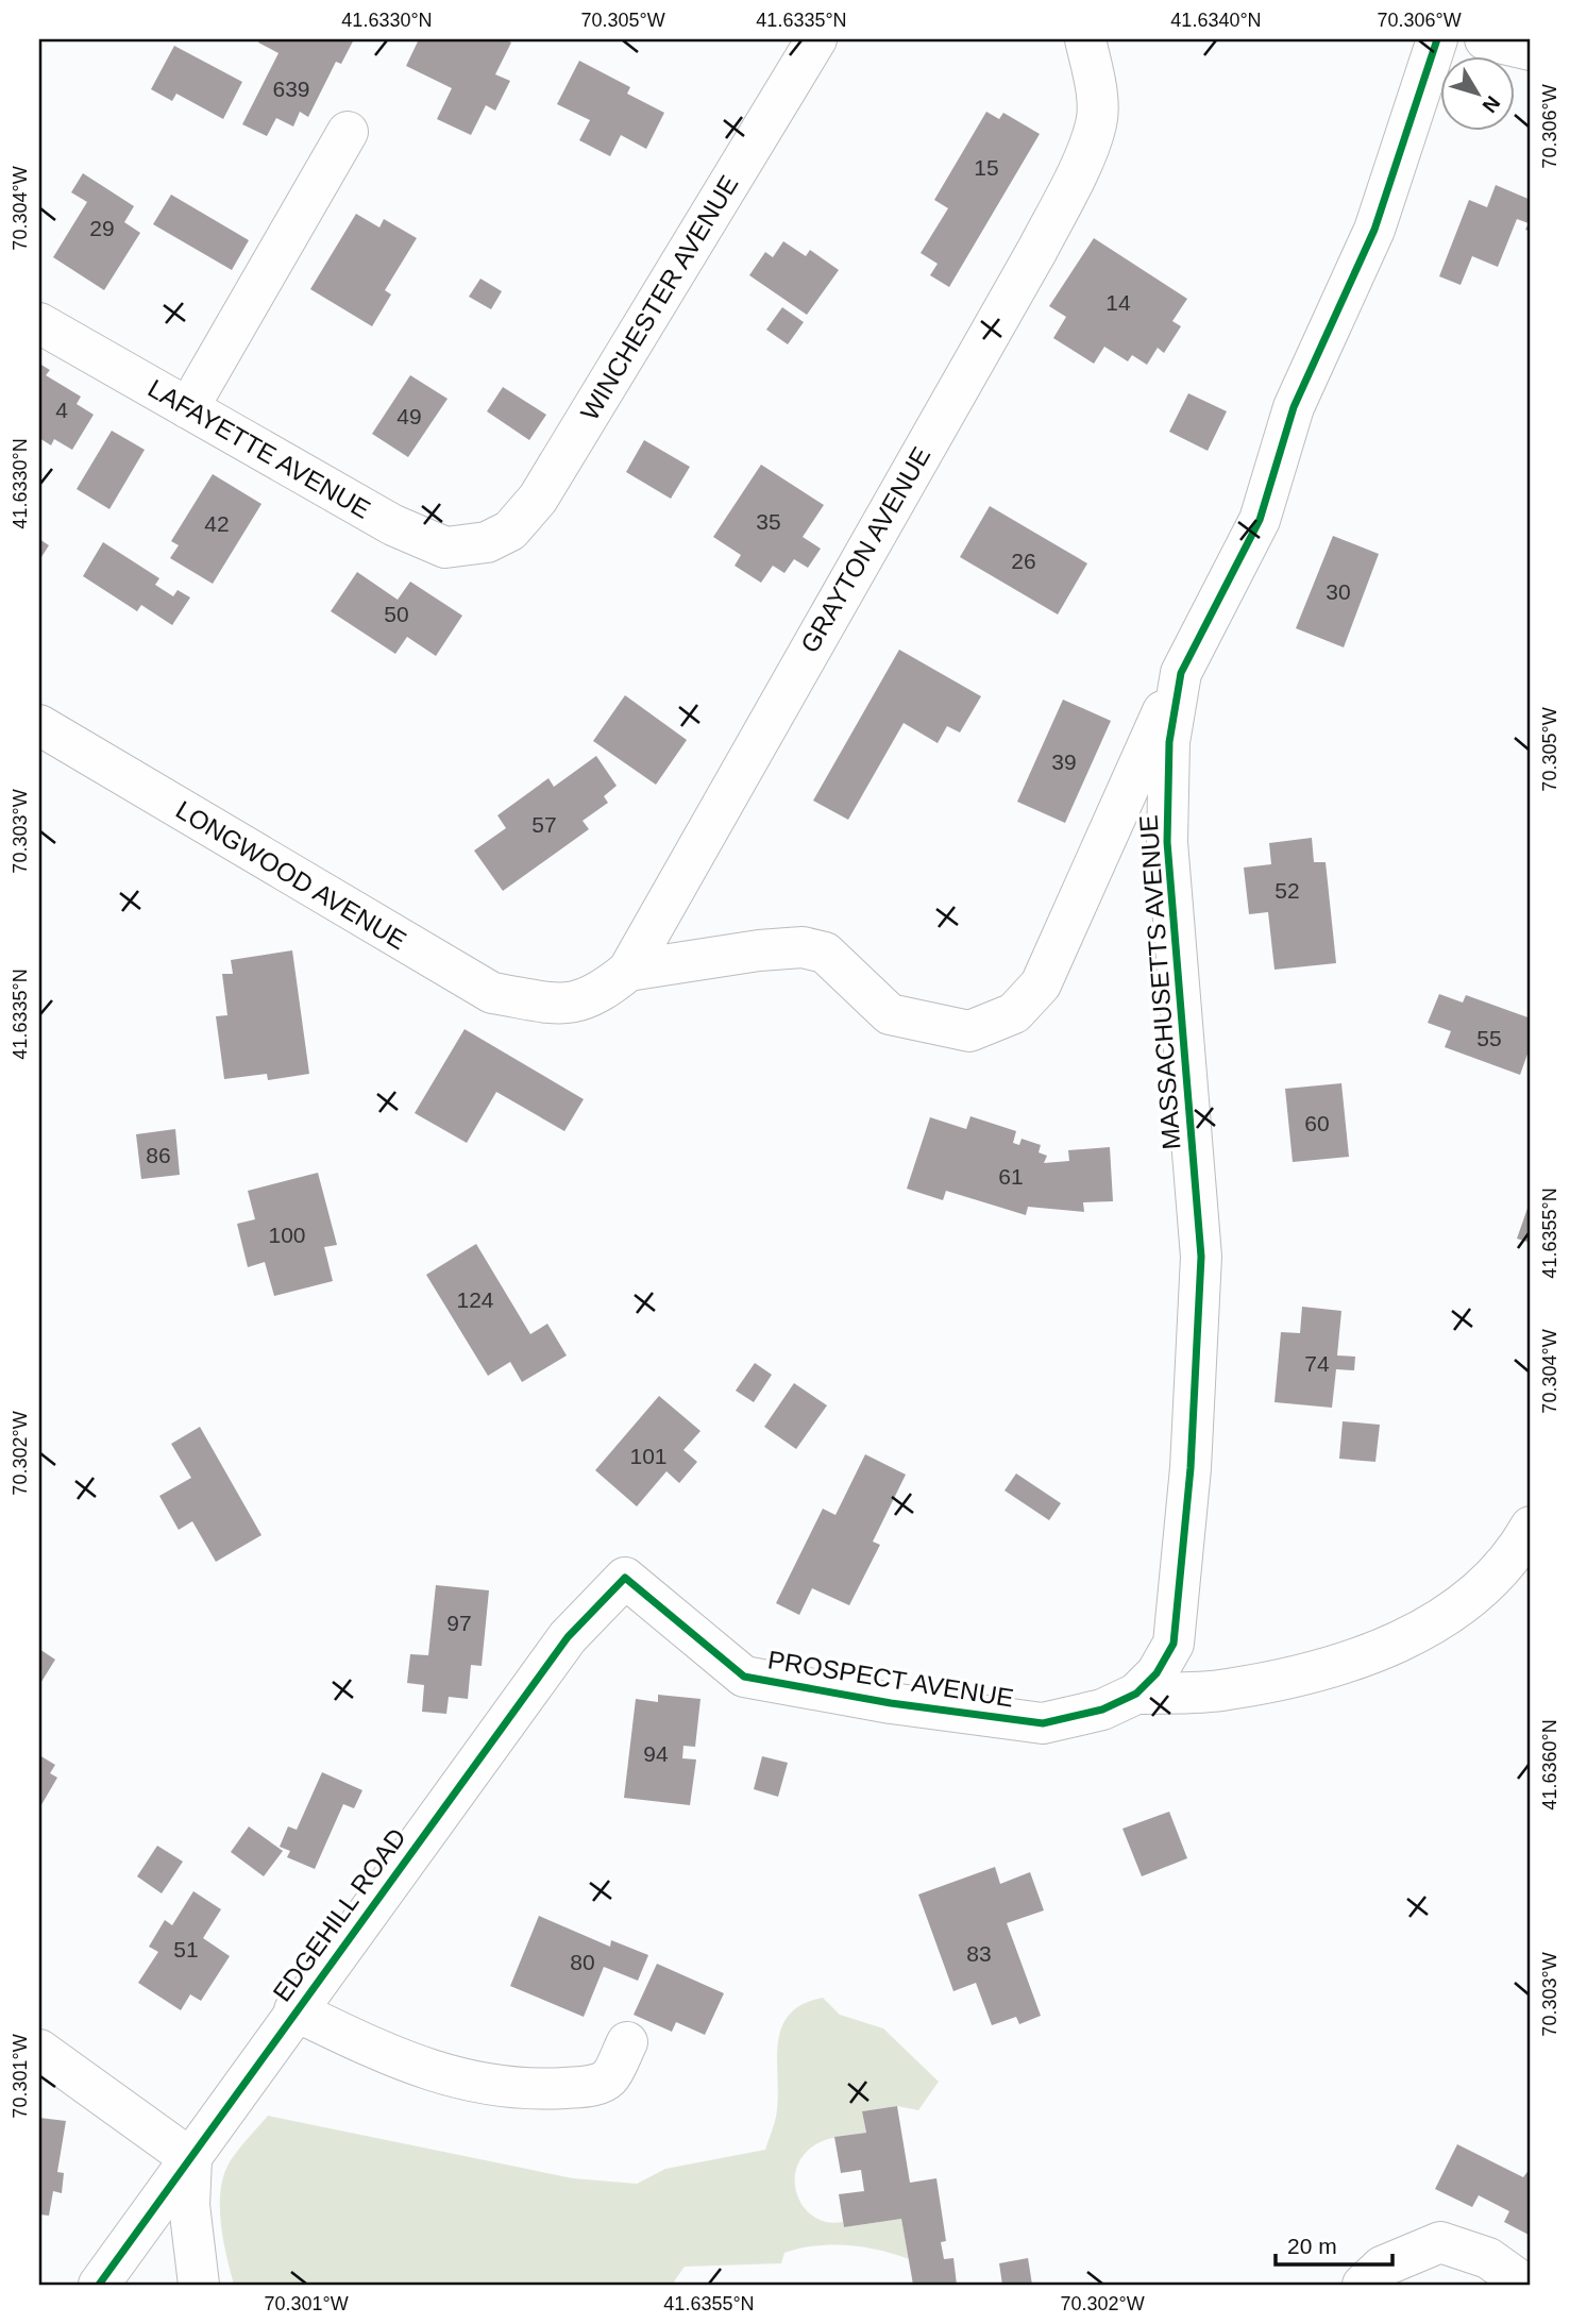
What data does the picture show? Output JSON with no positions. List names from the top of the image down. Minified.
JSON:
{"streets":{"street":["WINCHESTER AVENUE","LAFAYETTE AVENUE","GRAYTON AVENUE","LONGWOOD AVENUE","MASSACHUSETTS AVENUE","PROSPECT AVENUE","EDGEHILL ROAD"]},"crossings":[["WINCHESTER AVENUE","LAFAYETTE AVENUE"],["GRAYTON AVENUE","LONGWOOD AVENUE"],["MASSACHUSETTS AVENUE","PROSPECT AVENUE"],["PROSPECT AVENUE","EDGEHILL ROAD"]],"house_numbers":["639","15","29","14","4","49","35","42","26","30","50","39","57","52","55","60","86","61","100","124","74","101","97","94","51","83","80"],"scale_bar":"20 m","north":"bottom right","coordinates":["41.6330°N","70.305°W","41.6335°N","41.6340°N","70.306°W","70.304°W","70.303°W","41.6355°N","70.302°W","41.6360°N","70.301°W"]}
